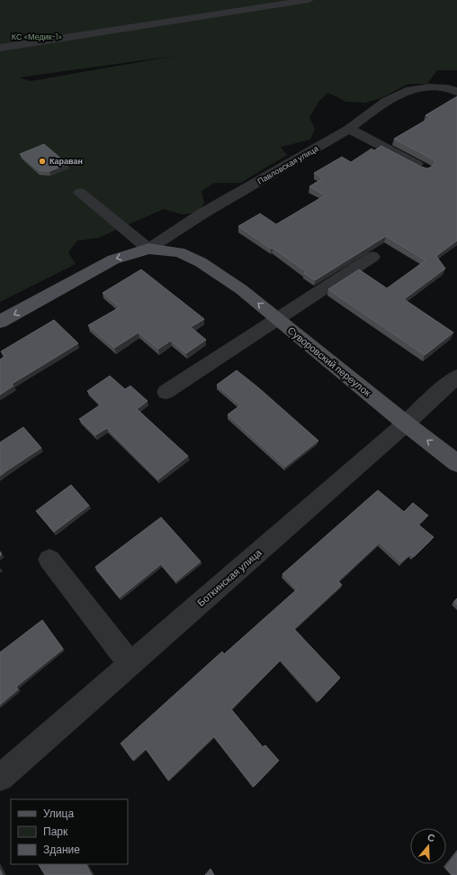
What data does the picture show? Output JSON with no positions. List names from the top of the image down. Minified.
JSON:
{"streets":{"main road":["Павловская улица","Суворовский переулок"],"street":["Боткинская улица"]},"crossings":[["Павловская улица","Суворовский переулок"],["Суворовский переулок","Боткинская улица"]],"one_way":["Суворовский переулок"],"parks":["КС «Медик-1»"],"places":["Караван"],"legend":["Улица","Парк","Здание"],"north":"top"}
